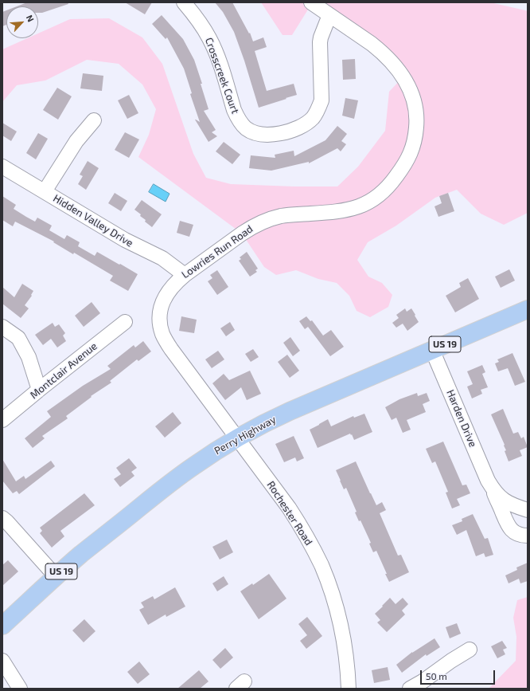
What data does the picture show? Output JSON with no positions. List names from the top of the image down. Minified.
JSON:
{"streets":{"main road":["US 19","Perry Highway"],"street":["Crosscreek Court","Hidden Valley Drive","Lowries Run Road","Montclair Avenue","Harden Drive","Rochester Road"]},"crossings":[["Crosscreek Court","Lowries Run Road"],["Hidden Valley Drive","Lowries Run Road"],["Lowries Run Road","Perry Highway"],["Lowries Run Road","Rochester Road"],["Harden Drive","Perry Highway"],["Perry Highway","Rochester Road"]],"scale_bar":"50 m","north":"top right"}
